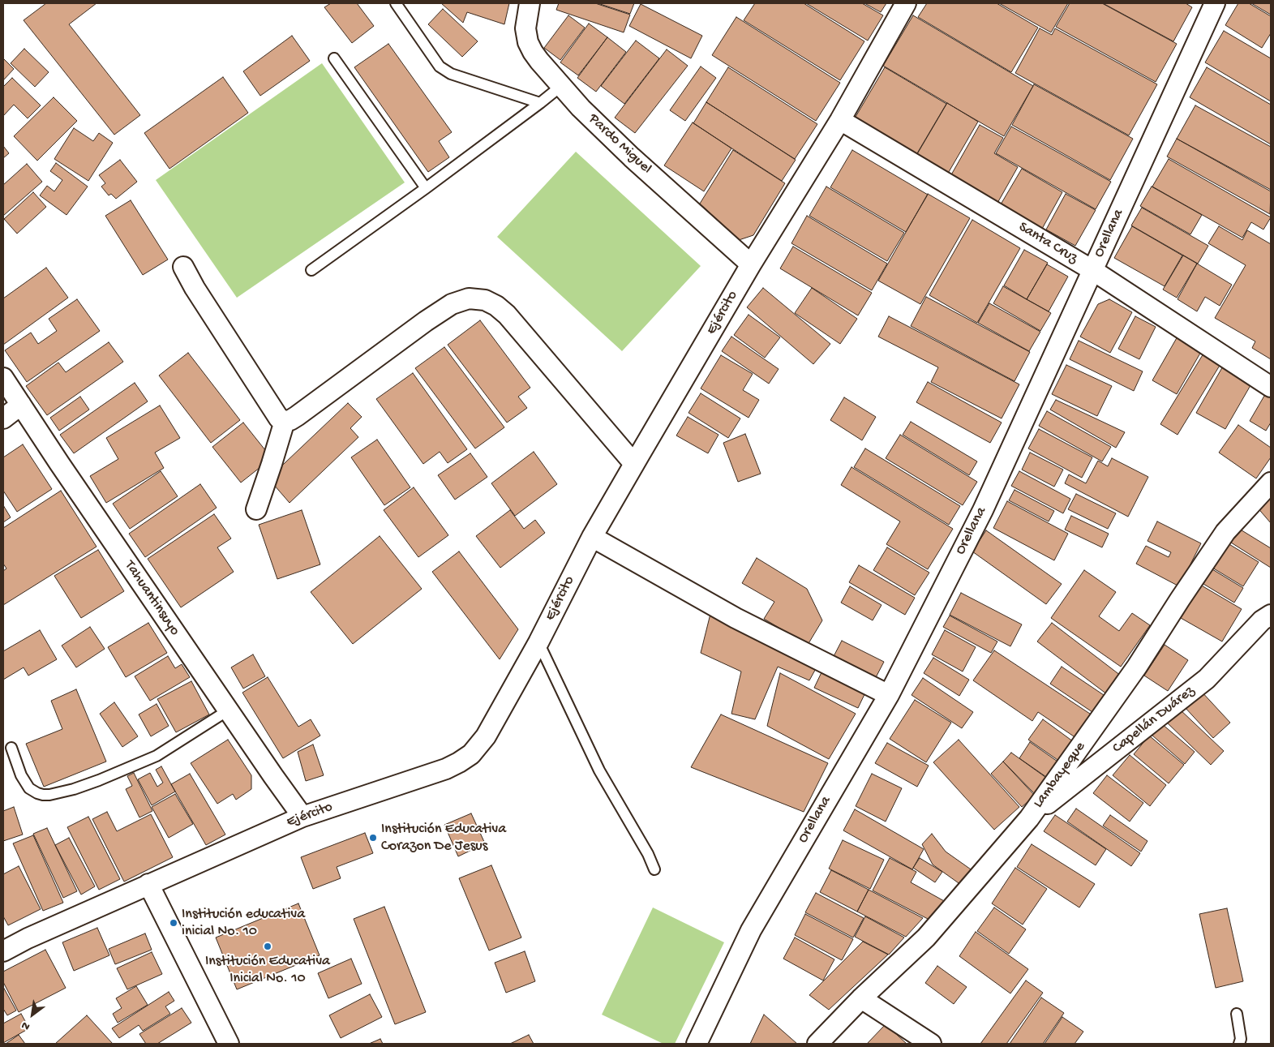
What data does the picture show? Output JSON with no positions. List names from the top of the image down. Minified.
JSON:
{"streets":{"street":["Pardo Miguel","Orellana","Santa Cruz","Ejército","Tahuantinsuyo","Capellán Duárez","Lambayeque"]},"crossings":[["Pardo Miguel","Ejército"],["Orellana","Santa Cruz"],["Santa Cruz","Ejército"],["Ejército","Tahuantinsuyo"],["Capellán Duárez","Lambayeque"]],"places":["Institución Educativa Corazon De Jesus","Institución educativa inicial No. 10","Institución Educativa Inicial No. 10"],"north":"bottom left"}
